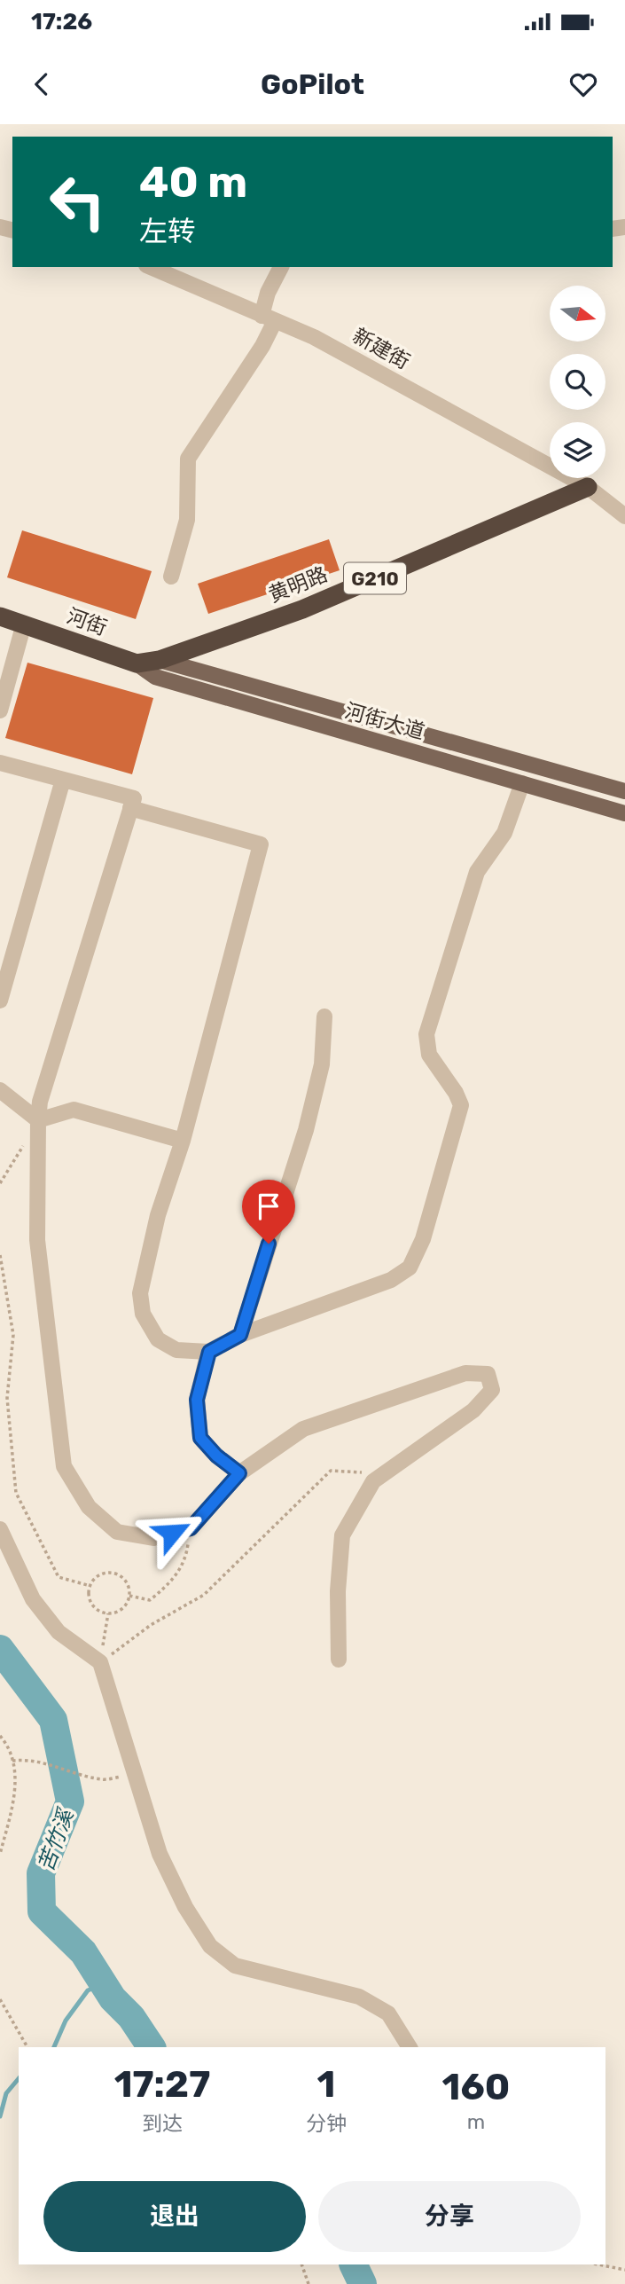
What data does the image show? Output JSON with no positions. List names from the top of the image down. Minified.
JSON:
{"streets":{"highway":["G210","黄明路","河街"],"main road":["河街大道"],"street":["新建街"]},"crossings":[["新建街","黄明路"],["黄明路","河街"],["黄明路","河街大道"],["河街","河街大道"]],"water":["苦竹溪"],"north":"right","page":{"status":"17:26","header":"GoPilot","turn":["40 m","左转"],"eta":["17:27","到达","1","分钟","160","m"],"buttons":["退出","分享"]}}
